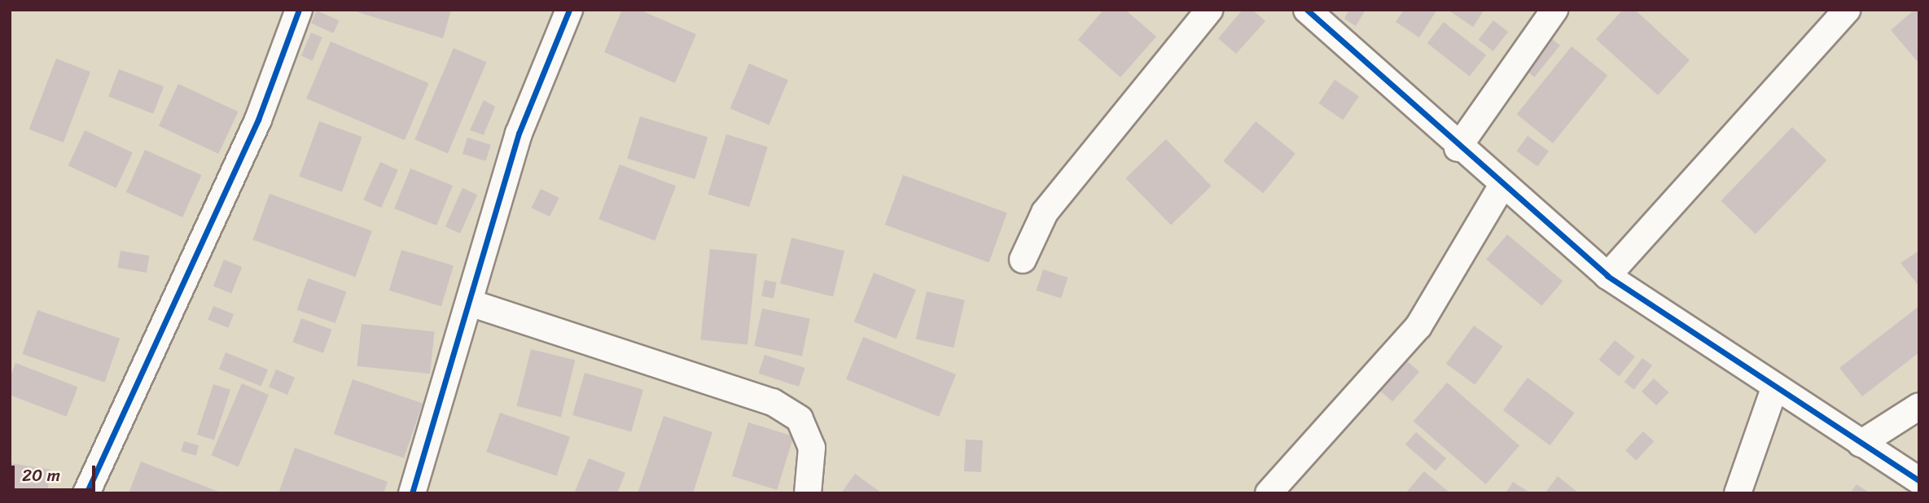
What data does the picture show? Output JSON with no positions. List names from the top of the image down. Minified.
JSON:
{"scale_bar":"20 m"}
